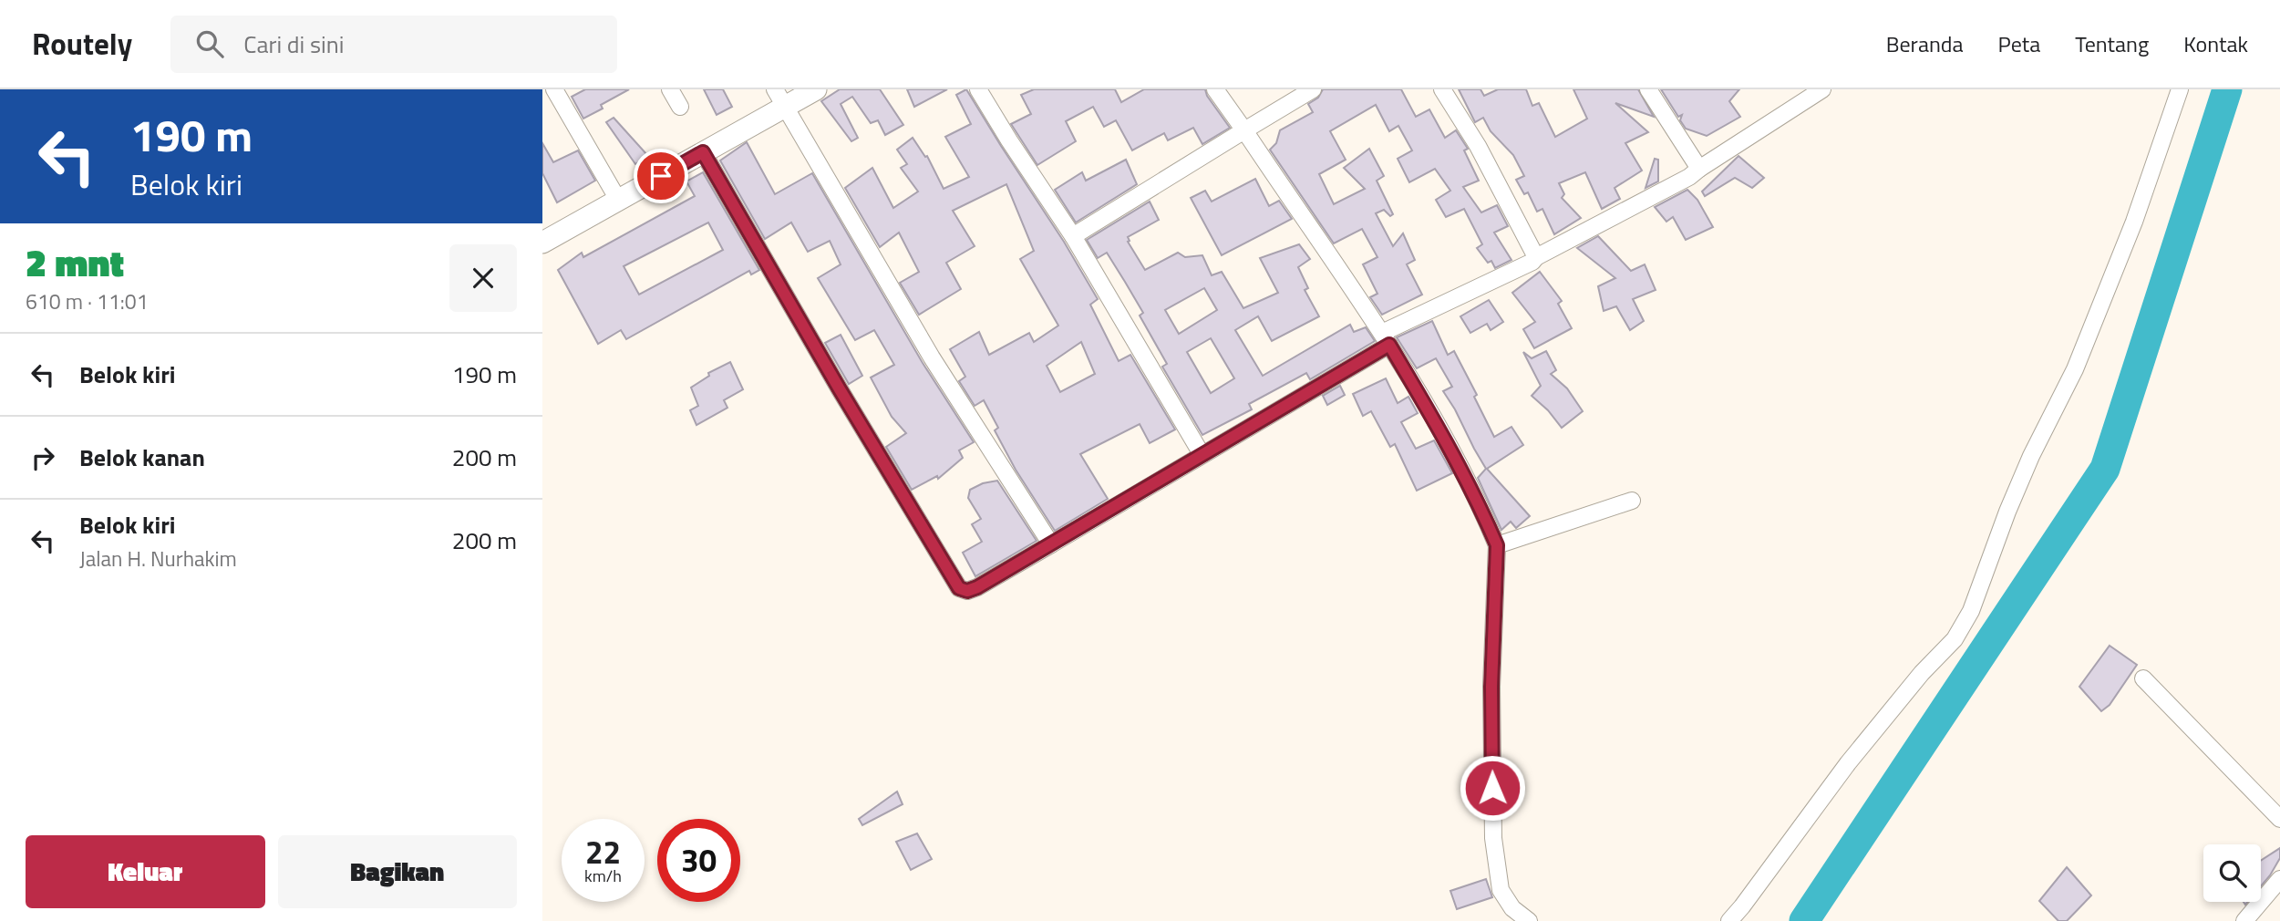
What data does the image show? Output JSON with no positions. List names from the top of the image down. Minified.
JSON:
{"page":{"header":"Routely","search":"Cari di sini","nav":["Beranda","Peta","Tentang","Kontak"],"turn":["190 m","Belok kiri"],"heading":["2 mnt","610 m · 11:01"],"list":[{"name":"Belok kiri","value":"190 m"},{"name":"Belok kanan","value":"200 m"},{"name":"Belok kiri","note":"Jalan H. Nurhakim","value":"200 m"}],"speed":"22 km/h","limit":"30","buttons":["Keluar","Bagikan"]}}
